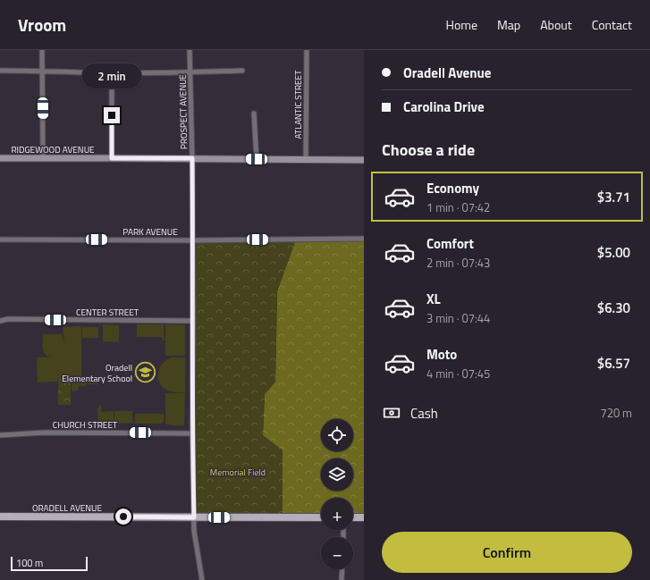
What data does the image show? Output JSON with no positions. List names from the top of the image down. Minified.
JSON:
{"streets":{"main road":["ORADELL AVENUE"],"street":["ATLANTIC STREET","PROSPECT AVENUE","RIDGEWOOD AVENUE","PARK AVENUE","CENTER STREET","CHURCH STREET"]},"crossings":[["ATLANTIC STREET","RIDGEWOOD AVENUE"],["PROSPECT AVENUE","RIDGEWOOD AVENUE"],["PROSPECT AVENUE","PARK AVENUE"],["PROSPECT AVENUE","CENTER STREET"],["PROSPECT AVENUE","CHURCH STREET"],["PROSPECT AVENUE","ORADELL AVENUE"]],"parks":["Memorial Field"],"places":{"school or university":["Oradell Elementary School"]},"scale_bar":"100 m","page":{"header":"Vroom","nav":["Home","Map","About","Contact"],"banner":["Oradell Avenue","Carolina Drive"],"bubble":"2 min","heading":"Choose a ride","list":[{"name":"Economy","note":"1 min · 07:42","value":"$3.71"},{"name":"Comfort","note":"2 min · 07:43","value":"$5.00"},{"name":"XL","note":"3 min · 07:44","value":"$6.30"},{"name":"Moto","note":"4 min · 07:45","value":"$6.57"}],"pay":["Cash","720 m"],"map_buttons":["+","−"],"buttons":"Confirm","scale":"100 m"}}
